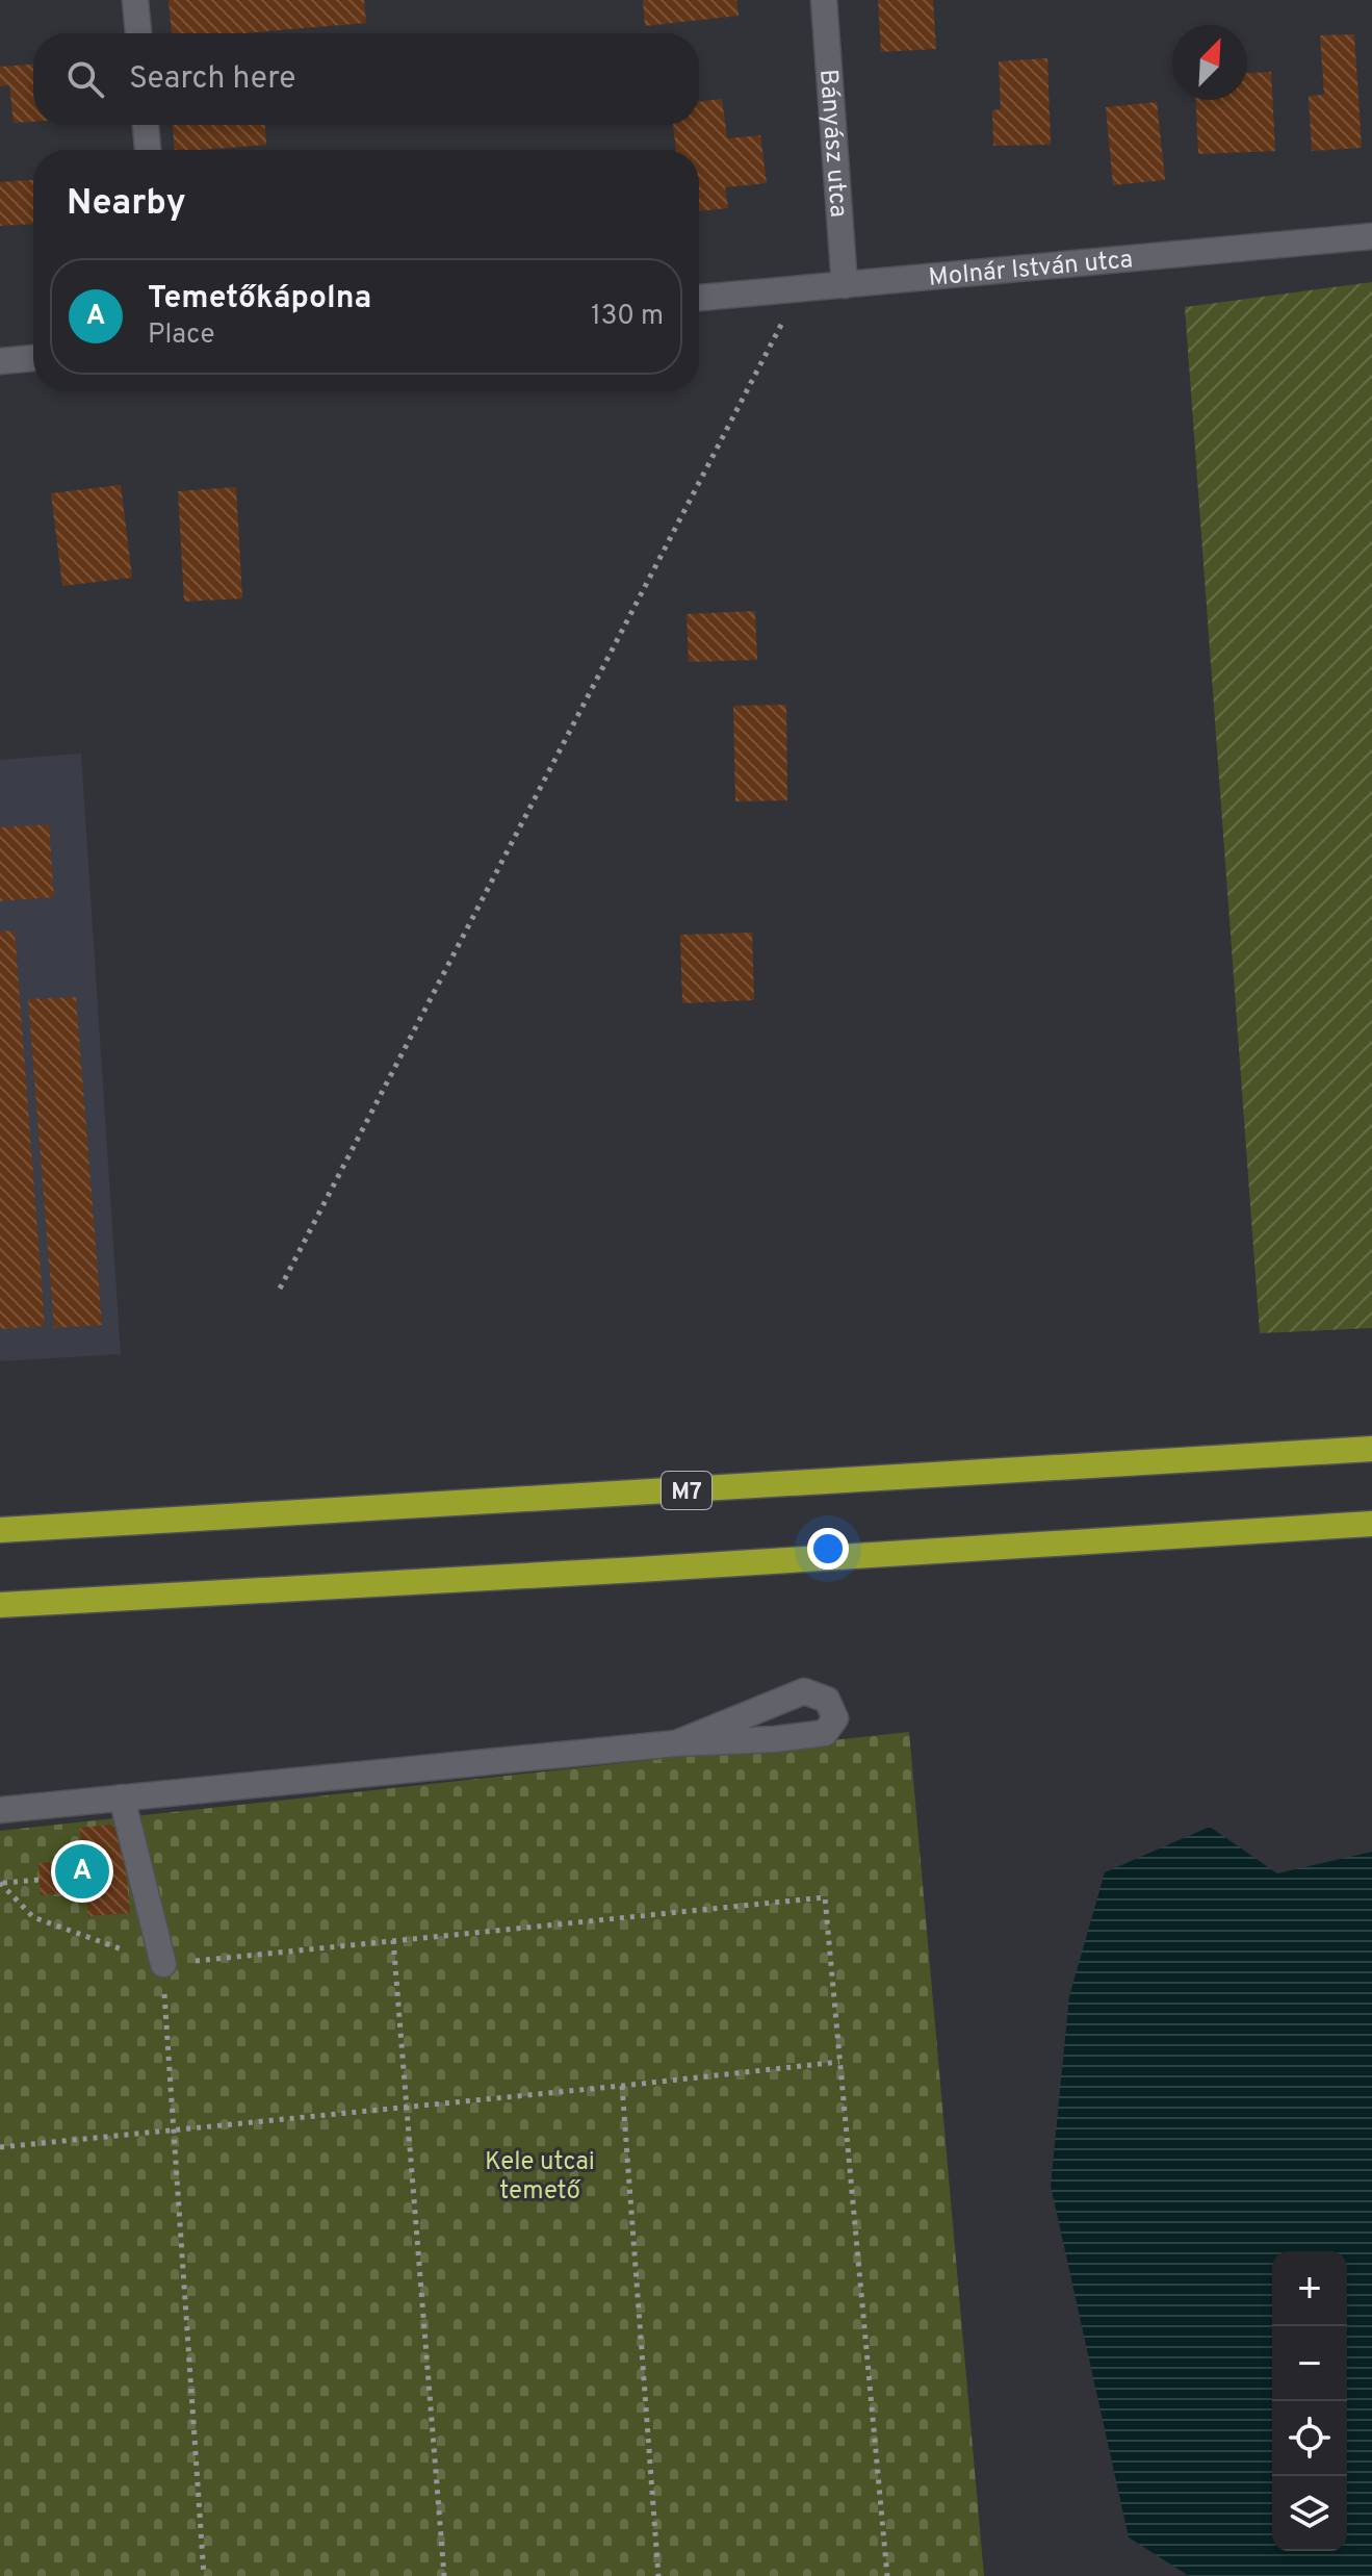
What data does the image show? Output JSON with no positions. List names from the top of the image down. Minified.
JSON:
{"streets":{"highway":["M7"],"street":["Bányász utca","Molnár István utca"]},"crossings":[["Bányász utca","Molnár István utca"]],"parks":["Kele utcai temető"],"north":"top right","page":{"search":"Search here","heading":"Nearby","list":[{"mark":"A","name":"Temetőkápolna","note":"Place","value":"130 m"}],"pins":"A","map_buttons":["+","−"]}}
